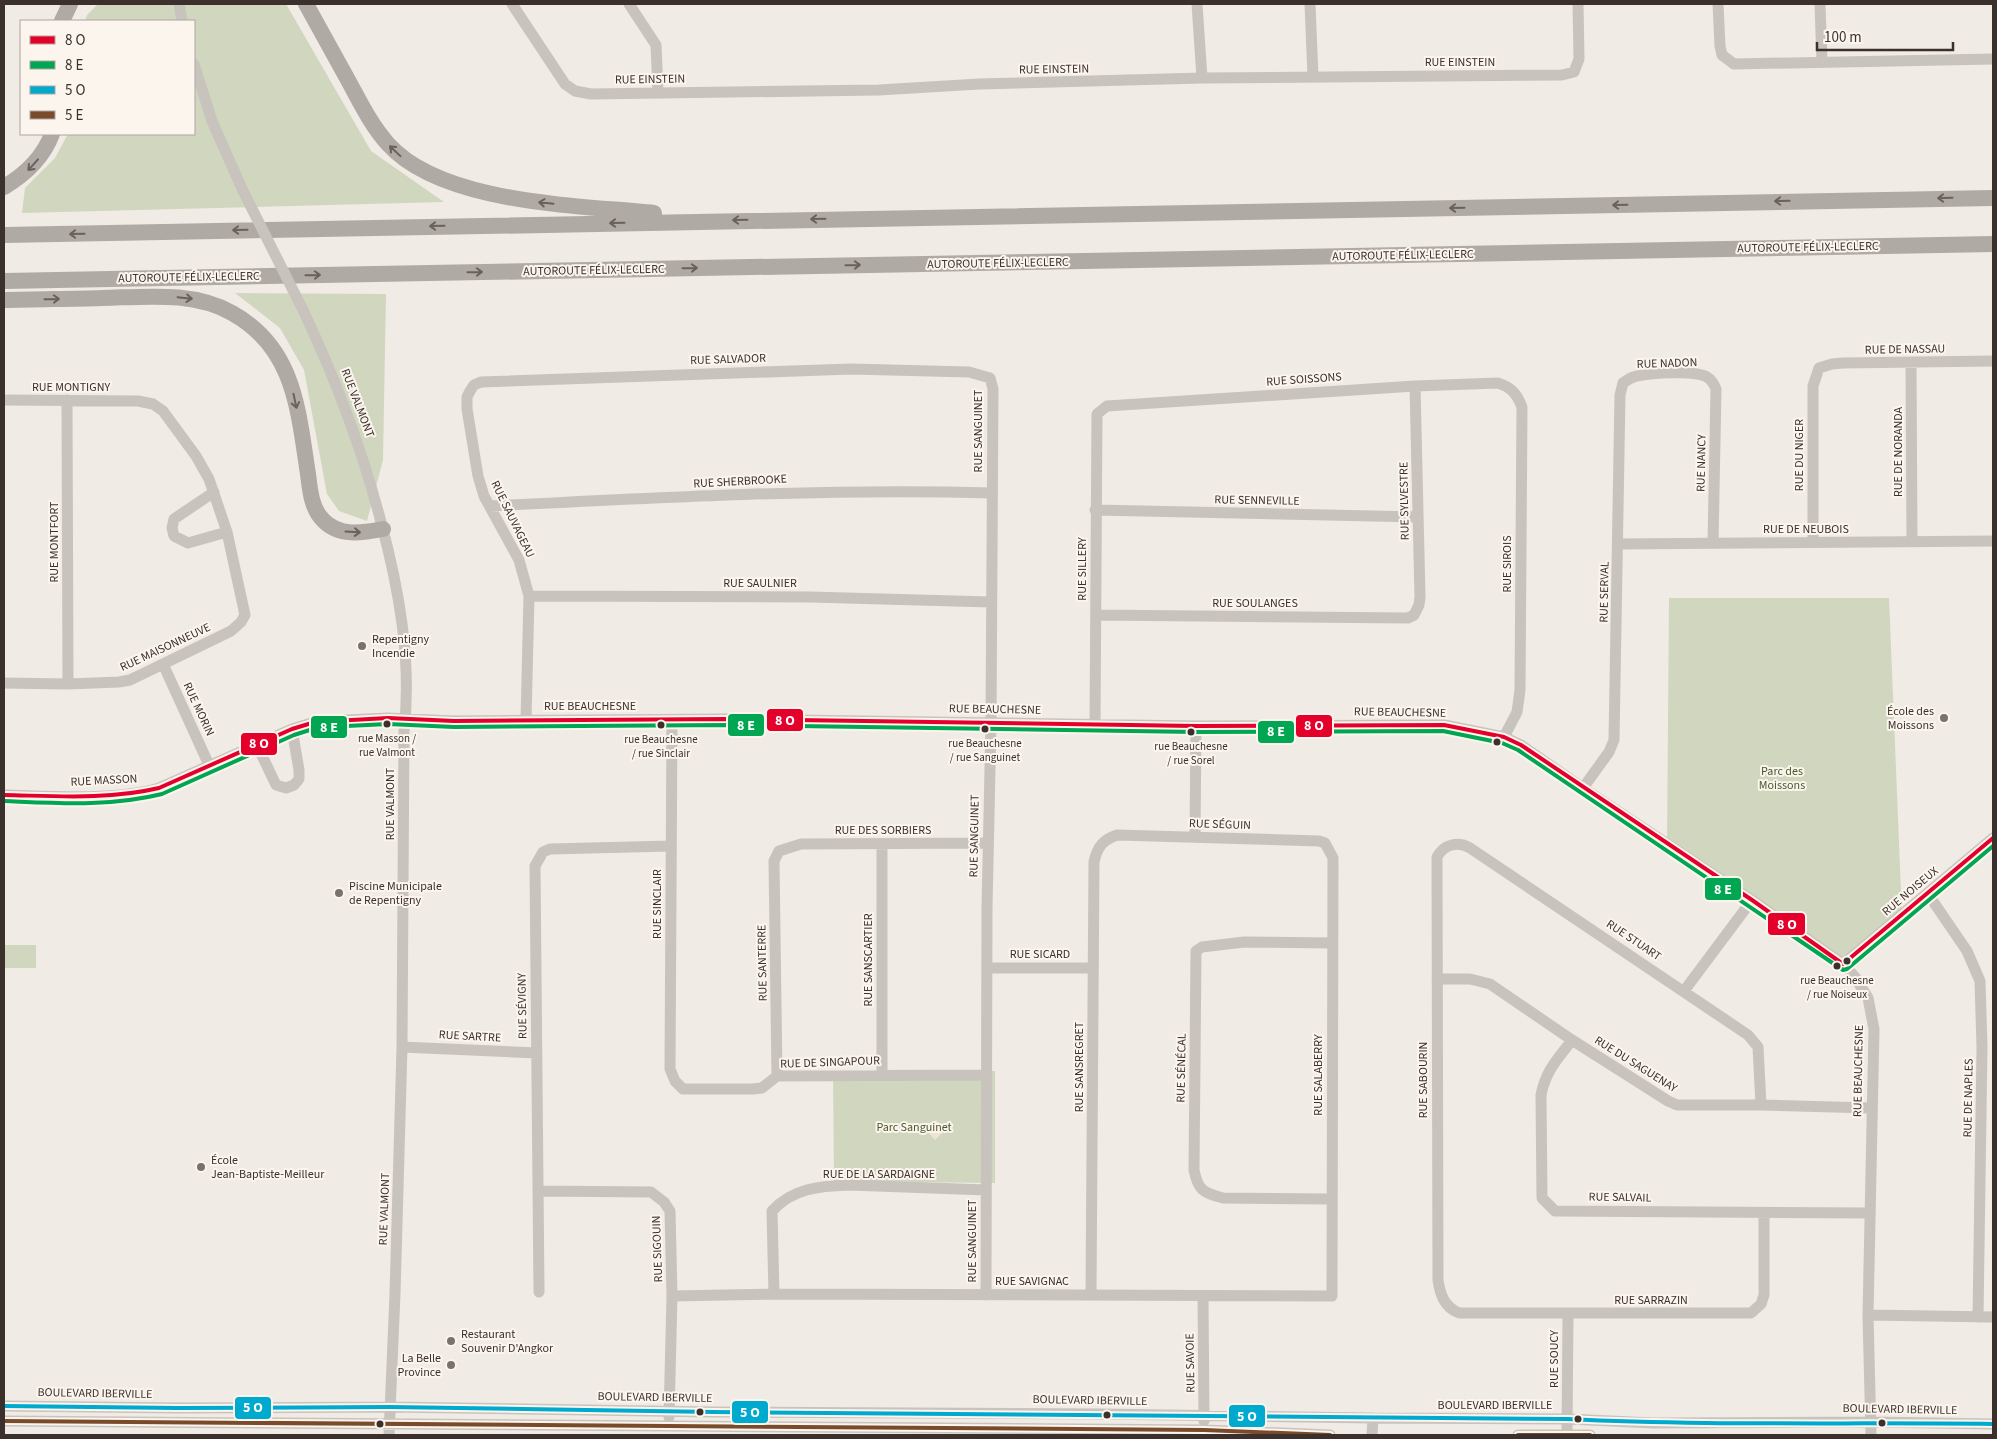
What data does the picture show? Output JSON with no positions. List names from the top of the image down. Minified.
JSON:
{"streets":{"highway":["AUTOROUTE FÉLIX-LECLERC"],"street":["RUE EINSTEIN","RUE DE NASSAU","RUE SALVADOR","RUE NADON","RUE SOISSONS","RUE MONTIGNY","RUE VALMONT","RUE SANGUINET","RUE DE NORANDA","RUE DU NIGER","RUE NANCY","RUE SHERBROOKE","RUE SENNEVILLE","RUE SYLVESTRE","RUE SAUVAGEAU","RUE DE NEUBOIS","RUE MONTFORT","RUE SIROIS","RUE SILLERY","RUE SAULNIER","RUE SERVAL","RUE SOULANGES","RUE MAISONNEUVE","RUE BEAUCHESNE","RUE MORIN","RUE MASSON","RUE SÉGUIN","RUE DES SORBIERS","RUE NOISEUX","RUE SINCLAIR","RUE STUART","RUE SICARD","RUE SANSCARTIER","RUE SANTERRE","RUE SÉVIGNY","RUE SARTRE","RUE DE SINGAPOUR","RUE DU SAGUENAY","RUE SANSREGRET","RUE SÉNÉCAL","RUE SALABERRY","RUE SABOURIN","RUE DE NAPLES","RUE DE LA SARDAIGNE","RUE SALVAIL","RUE SIGOUIN","RUE SAVIGNAC","RUE SARRAZIN","RUE SOUCY","RUE SAVOIE","BOULEVARD IBERVILLE"]},"crossings":[["RUE DE NASSAU","RUE DE NORANDA"],["RUE DE NASSAU","RUE DU NIGER"],["RUE SALVADOR","RUE SANGUINET"],["RUE SALVADOR","RUE SAUVAGEAU"],["RUE NADON","RUE NANCY"],["RUE NADON","RUE SERVAL"],["RUE SOISSONS","RUE SYLVESTRE"],["RUE SOISSONS","RUE SIROIS"],["RUE SOISSONS","RUE SILLERY"],["RUE MONTIGNY","RUE MONTFORT"],["RUE MONTIGNY","RUE MAISONNEUVE"],["RUE VALMONT","RUE BEAUCHESNE"],["RUE VALMONT","RUE MASSON"],["RUE VALMONT","RUE SARTRE"],["RUE VALMONT","BOULEVARD IBERVILLE"],["RUE SANGUINET","RUE SHERBROOKE"],["RUE SANGUINET","RUE SAULNIER"],["RUE SANGUINET","RUE BEAUCHESNE"],["RUE SANGUINET","RUE DES SORBIERS"],["RUE SANGUINET","RUE SICARD"],["RUE SANGUINET","RUE DE SINGAPOUR"],["RUE SANGUINET","RUE DE LA SARDAIGNE"],["RUE SANGUINET","RUE SAVIGNAC"],["RUE DE NORANDA","RUE DE NEUBOIS"],["RUE DU NIGER","RUE DE NEUBOIS"],["RUE NANCY","RUE DE NEUBOIS"],["RUE SHERBROOKE","RUE SAUVAGEAU"],["RUE SENNEVILLE","RUE SYLVESTRE"],["RUE SENNEVILLE","RUE SILLERY"],["RUE SYLVESTRE","RUE SOULANGES"],["RUE SAUVAGEAU","RUE SAULNIER"],["RUE SAUVAGEAU","RUE BEAUCHESNE"],["RUE DE NEUBOIS","RUE SERVAL"],["RUE MONTFORT","RUE MAISONNEUVE"],["RUE SIROIS","RUE BEAUCHESNE"],["RUE SILLERY","RUE SOULANGES"],["RUE SILLERY","RUE BEAUCHESNE"],["RUE SERVAL","RUE BEAUCHESNE"],["RUE MAISONNEUVE","RUE MORIN"],["RUE BEAUCHESNE","RUE MASSON"],["RUE BEAUCHESNE","RUE NOISEUX"],["RUE BEAUCHESNE","RUE SINCLAIR"],["RUE BEAUCHESNE","RUE DU SAGUENAY"],["RUE BEAUCHESNE","RUE SALVAIL"],["RUE BEAUCHESNE","BOULEVARD IBERVILLE"],["RUE MORIN","RUE MASSON"],["RUE SÉGUIN","RUE SANSREGRET"],["RUE SÉGUIN","RUE SALABERRY"],["RUE DES SORBIERS","RUE SANSCARTIER"],["RUE DES SORBIERS","RUE SANTERRE"],["RUE NOISEUX","RUE DE NAPLES"],["RUE SINCLAIR","RUE SÉVIGNY"],["RUE SINCLAIR","RUE DE SINGAPOUR"],["RUE STUART","RUE DU SAGUENAY"],["RUE STUART","RUE SABOURIN"],["RUE SICARD","RUE SANSREGRET"],["RUE SANSCARTIER","RUE DE SINGAPOUR"],["RUE SANTERRE","RUE DE SINGAPOUR"],["RUE SÉVIGNY","RUE SARTRE"],["RUE SÉVIGNY","RUE SIGOUIN"],["RUE DU SAGUENAY","RUE SABOURIN"],["RUE DU SAGUENAY","RUE SALVAIL"],["RUE SANSREGRET","RUE SAVIGNAC"],["RUE SÉNÉCAL","RUE SALABERRY"],["RUE SALABERRY","RUE SAVIGNAC"],["RUE SABOURIN","RUE SARRAZIN"],["RUE DE LA SARDAIGNE","RUE SAVIGNAC"],["RUE SALVAIL","RUE SARRAZIN"],["RUE SIGOUIN","RUE SAVIGNAC"],["RUE SIGOUIN","BOULEVARD IBERVILLE"],["RUE SAVIGNAC","RUE SAVOIE"],["RUE SARRAZIN","RUE SOUCY"],["RUE SOUCY","BOULEVARD IBERVILLE"],["RUE SAVOIE","BOULEVARD IBERVILLE"]],"parks":["Parc des Moissons","Parc Sanguinet"],"places":["Repentigny Incendie","École des Moissons","rue Masson / rue Valmont","rue Beauchesne / rue Sinclair","rue Beauchesne / rue Sanguinet","rue Beauchesne / rue Sorel","Piscine Municipale de Repentigny","rue Beauchesne / rue Noiseux","École Jean-Baptiste-Meilleur","Restaurant Souvenir D'Angkor","La Belle Province"],"legend":["8 O","8 E","5 O","5 E"],"scale_bar":"100 m"}
